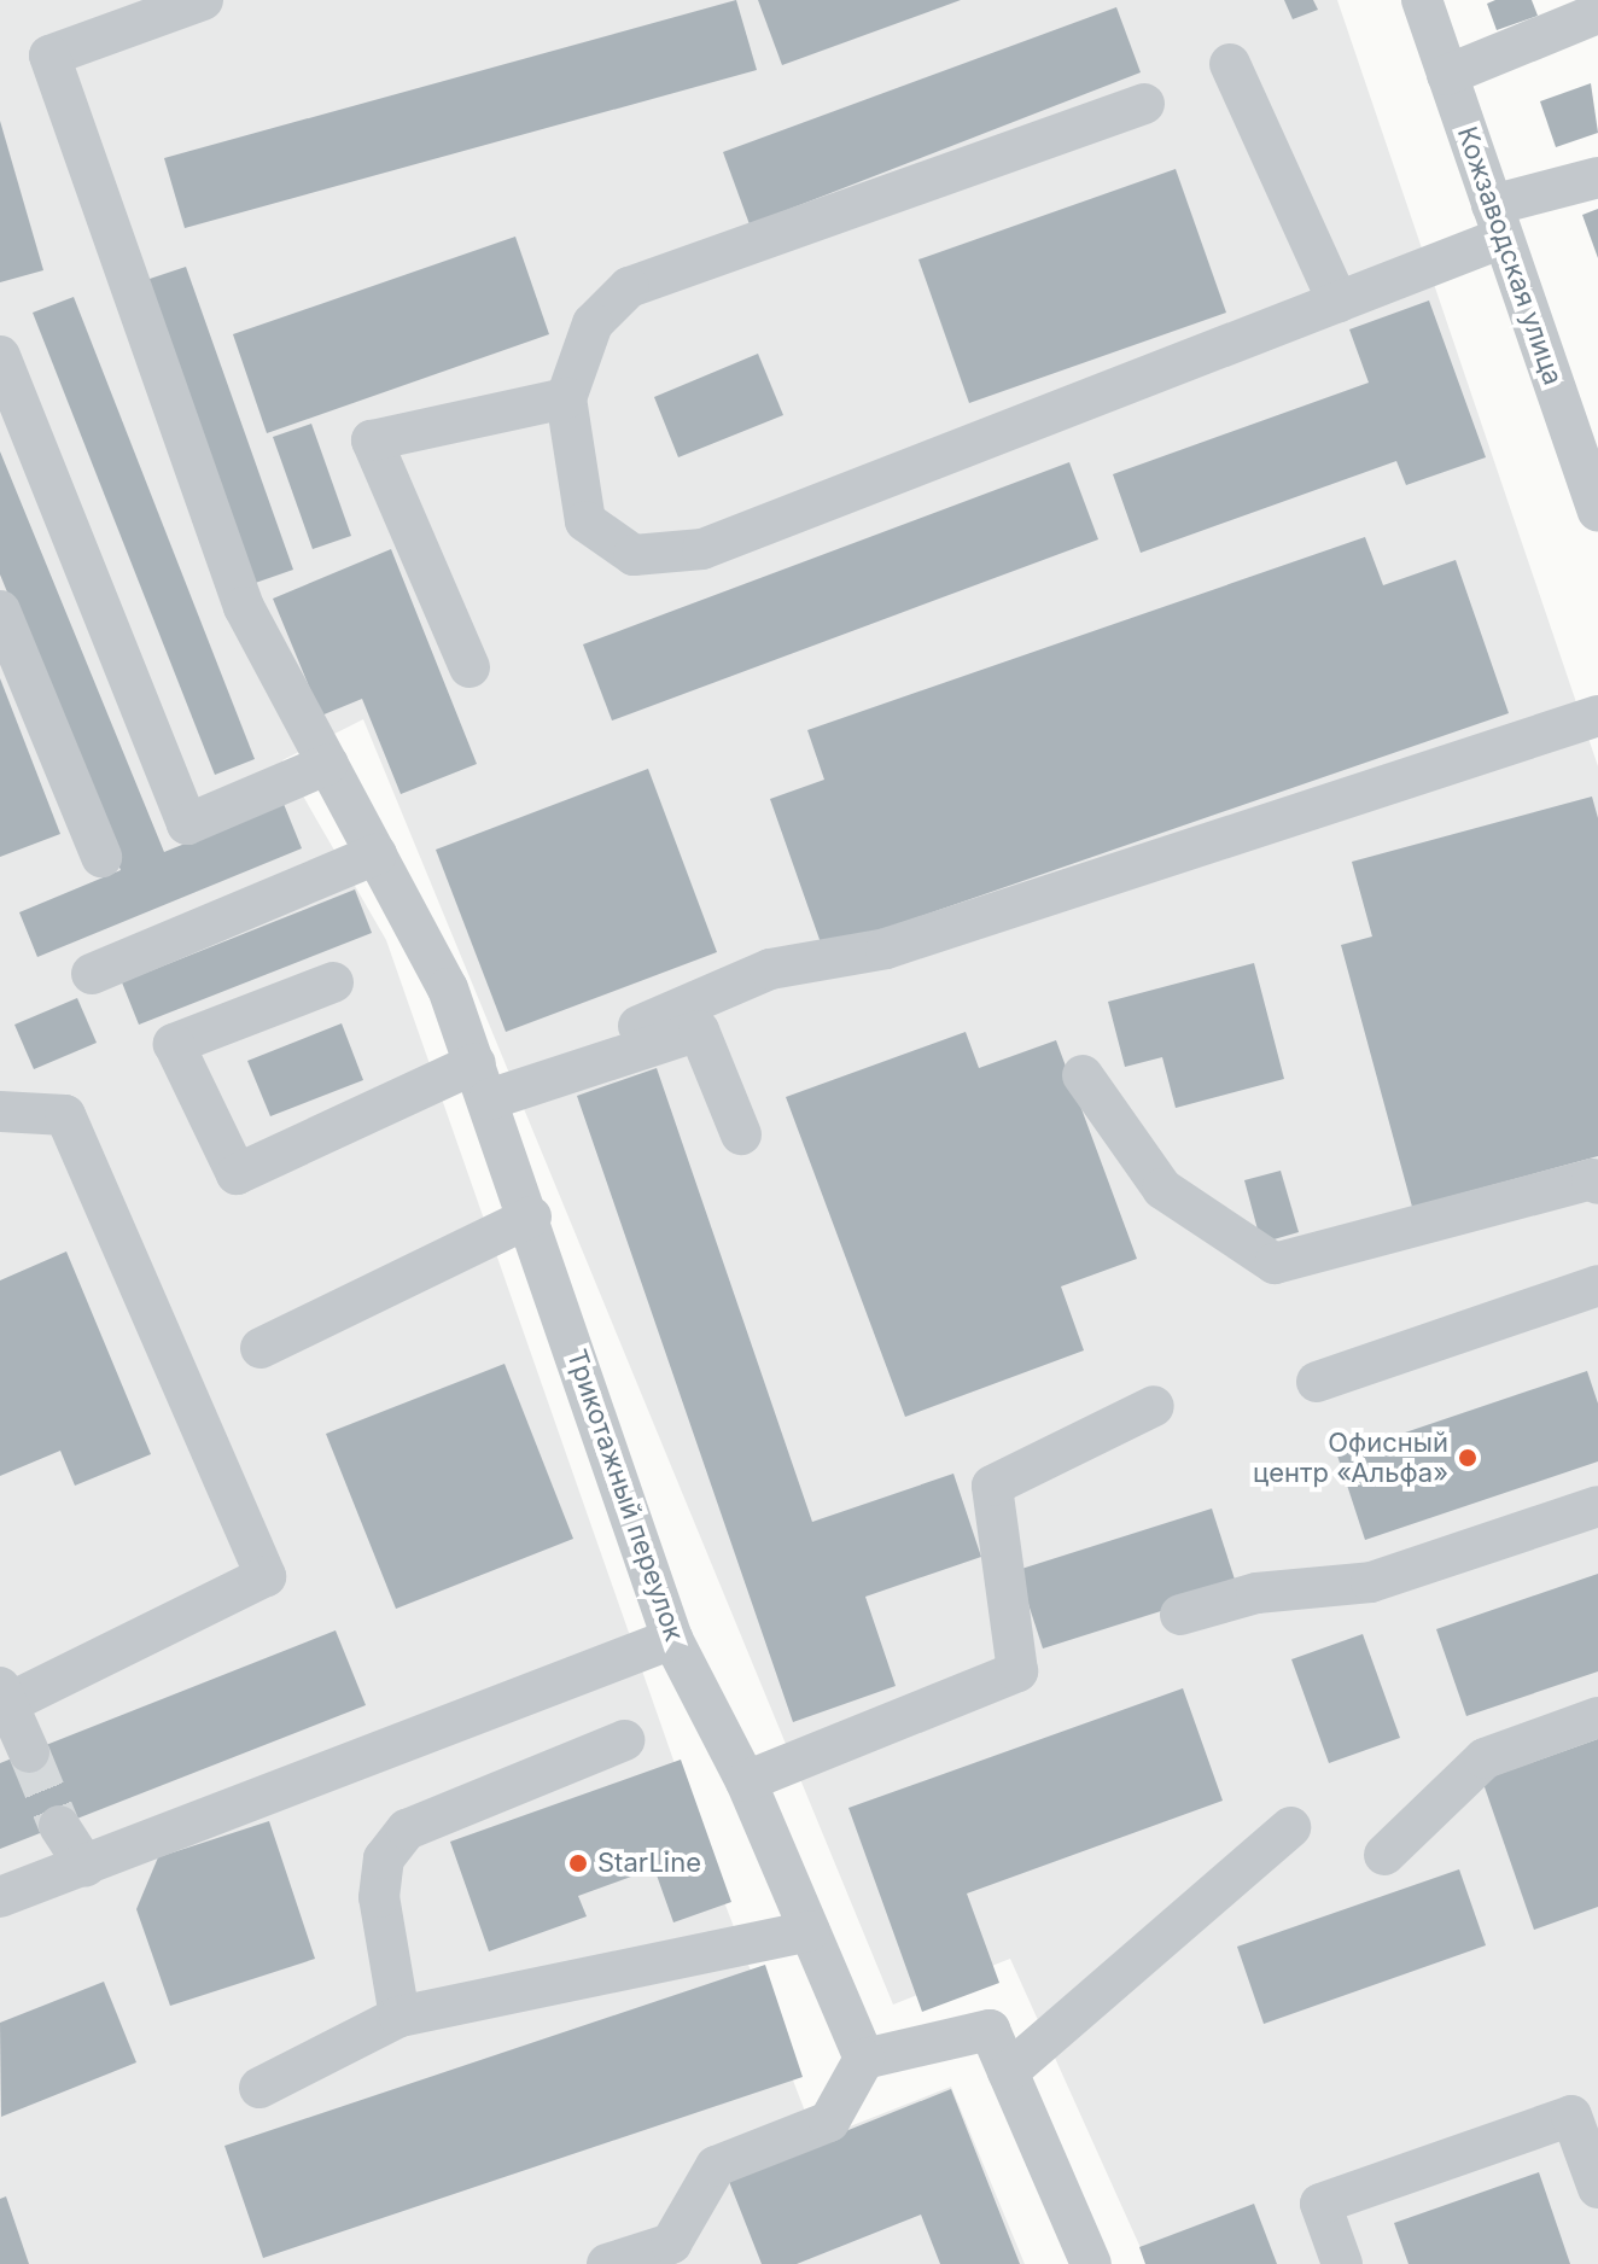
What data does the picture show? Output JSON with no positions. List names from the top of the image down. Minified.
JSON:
{"streets":{"street":["Кожзаводская улица","Трикотажный переулок"]},"places":["Офисный центр «Альфа»","StarLine"]}
